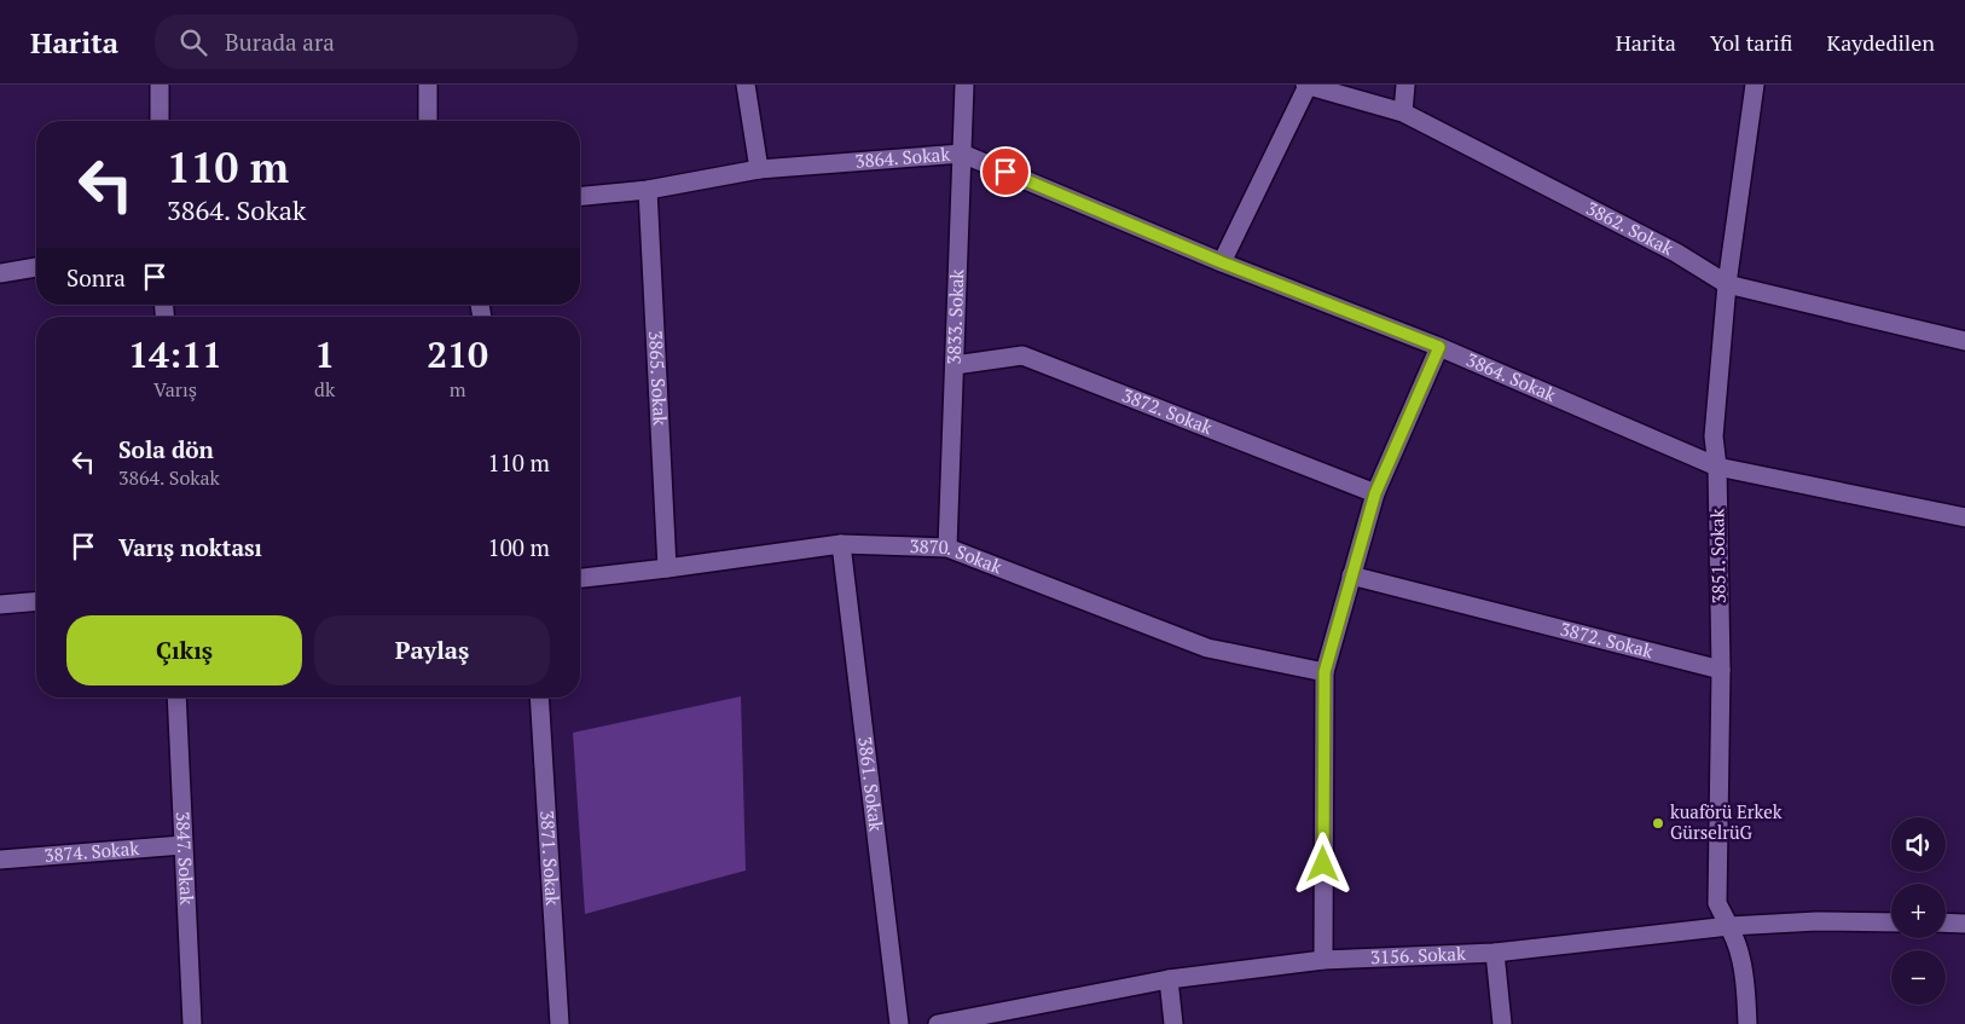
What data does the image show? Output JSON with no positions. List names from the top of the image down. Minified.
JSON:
{"streets":{"street":["3864. Sokak","3862. Sokak","3833. Sokak","3865. Sokak","3872. Sokak","3851. Sokak","3870. Sokak","3861. Sokak","3874. Sokak","3847. Sokak","3871. Sokak","3156. Sokak"]},"crossings":[["3864. Sokak","3833. Sokak"],["3864. Sokak","3865. Sokak"],["3864. Sokak","3851. Sokak"],["3862. Sokak","3851. Sokak"],["3833. Sokak","3872. Sokak"],["3833. Sokak","3870. Sokak"],["3865. Sokak","3870. Sokak"],["3872. Sokak","3851. Sokak"],["3851. Sokak","3156. Sokak"],["3870. Sokak","3861. Sokak"],["3874. Sokak","3847. Sokak"]],"places":["kuaförü Erkek GürselrüG"],"page":{"header":"Harita","search":"Burada ara","nav":["Harita","Yol tarifi","Kaydedilen"],"turn":["110 m","3864. Sokak"],"then":"Sonra","eta":["14:11","Varış","1","dk","210","m"],"list":[{"name":"Sola dön","note":"3864. Sokak","value":"110 m"},{"name":"Varış noktası","value":"100 m"}],"buttons":["Çıkış","Paylaş"],"map_buttons":["+","−"]}}
